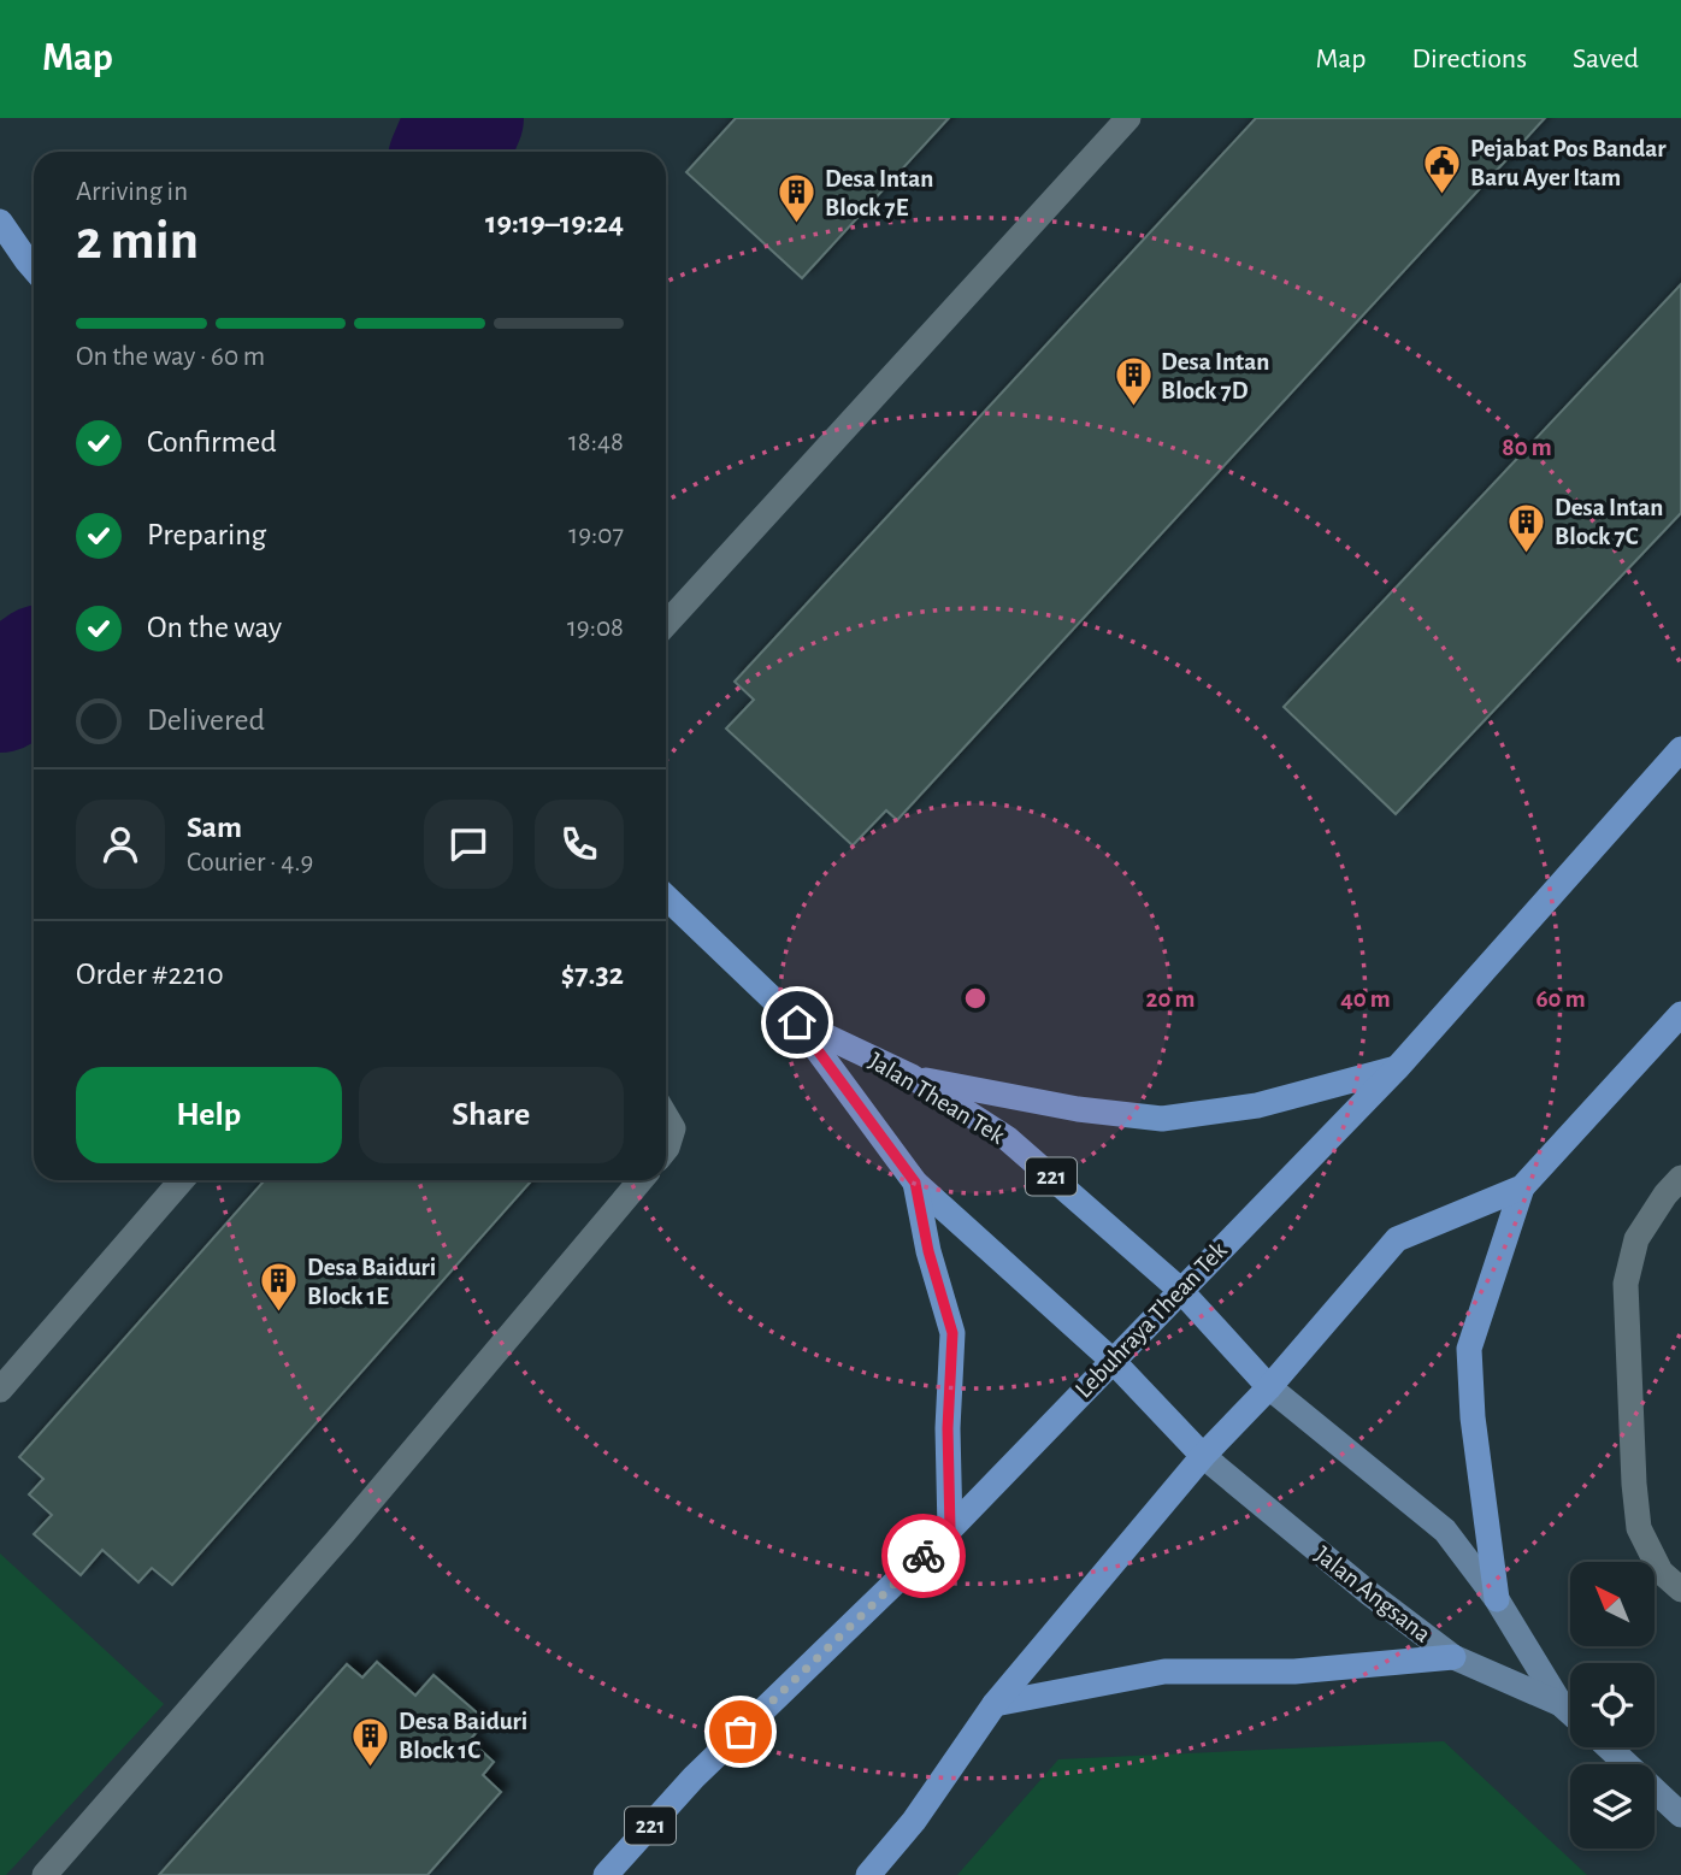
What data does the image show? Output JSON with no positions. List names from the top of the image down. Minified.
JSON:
{"streets":{"main road":["Jalan Thean Tek","221","Lebuhraya Thean Tek","Jalan Angsana"]},"crossings":[["Jalan Thean Tek","Lebuhraya Thean Tek"],["Jalan Thean Tek","Jalan Angsana"]],"places":{"public building":["Pejabat Pos Bandar Baru Ayer Itam"],"building":["Desa Intan Block 7E","Desa Intan Block 7D","Desa Intan Block 7C","Desa Baiduri Block 1E","Desa Baiduri Block 1C"]},"north":"top left","page":{"header":"Map","nav":["Map","Directions","Saved"],"heading":["2 min","Arriving in","19:19–19:24"],"panel":["Sam","Courier · 4.9","Order #2210","$7.32"],"bar":"On the way · 60 m","list":[["Confirmed","18:48"],["Preparing","19:07"],["On the way","19:08"],"Delivered"],"buttons":["Help","Share"]},"rings":["80 m","20 m","40 m","60 m"]}
